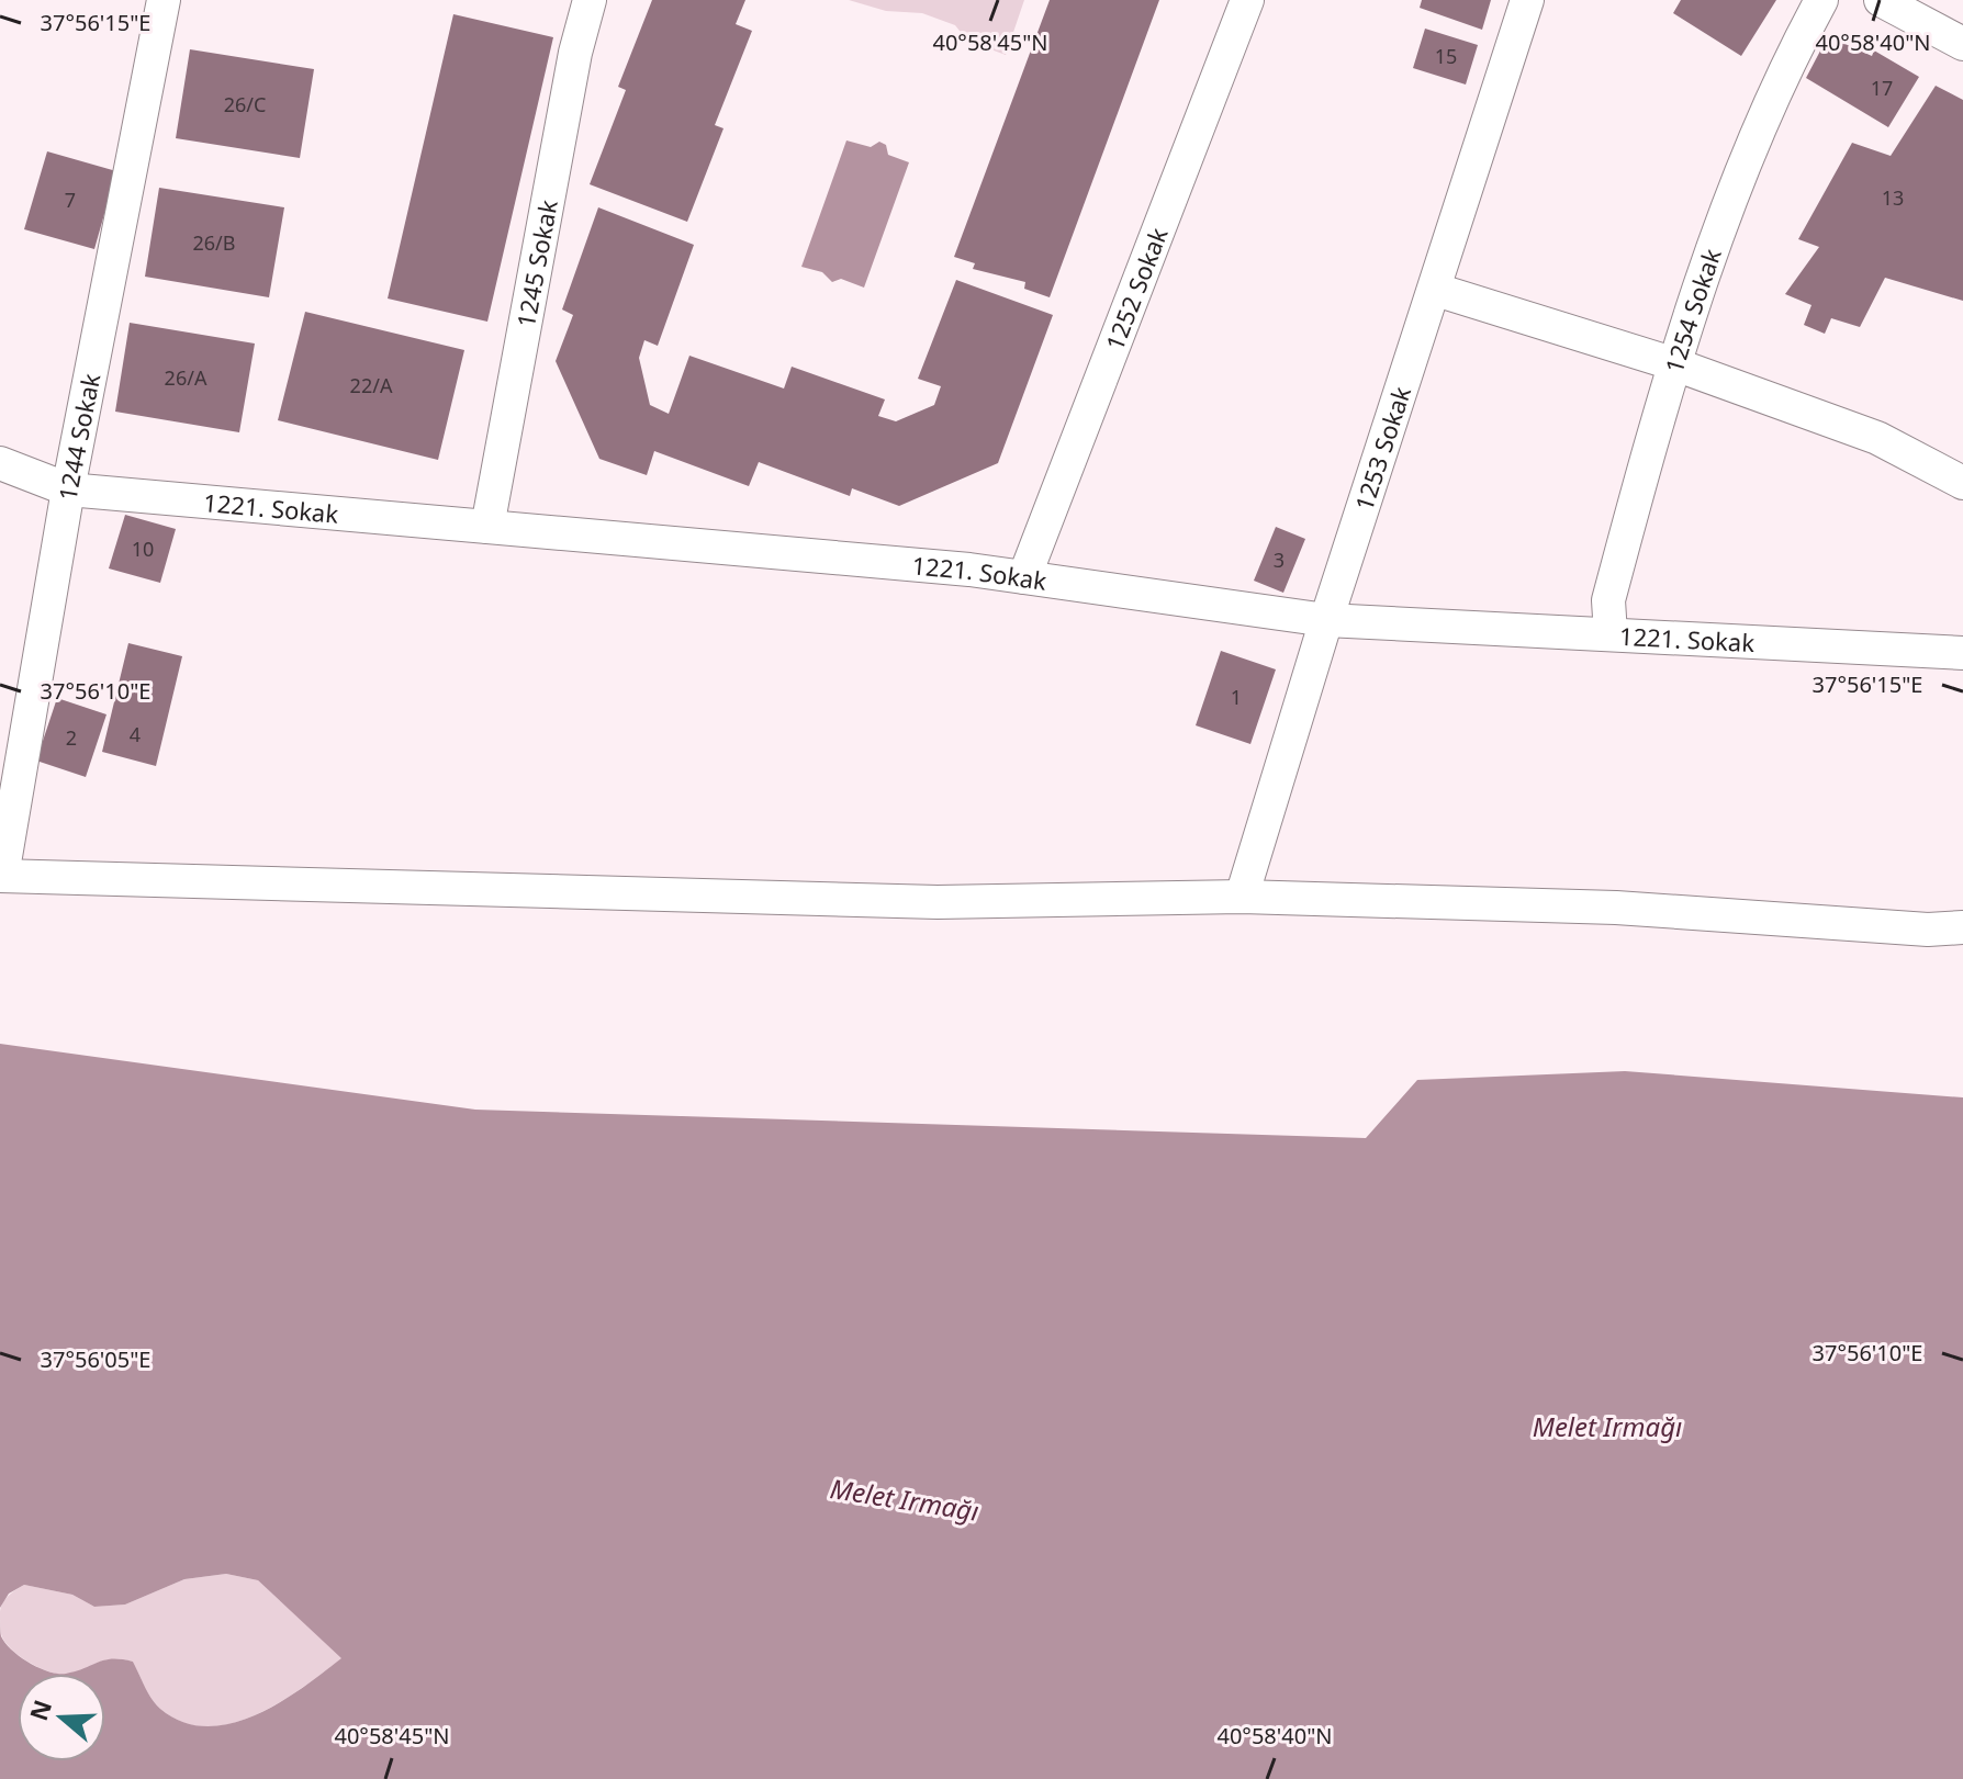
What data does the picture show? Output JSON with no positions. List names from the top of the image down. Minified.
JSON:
{"streets":{"street":["1245 Sokak","1252 Sokak","1254 Sokak","1244 Sokak","1253 Sokak","1221. Sokak"]},"crossings":[["1245 Sokak","1221. Sokak"],["1252 Sokak","1221. Sokak"],["1254 Sokak","1221. Sokak"],["1244 Sokak","1221. Sokak"],["1253 Sokak","1221. Sokak"]],"water":["Melet Irmağı"],"house_numbers":["15","17","26/C","13","7","26/B","26/A","22/A","10","3","1","4","2"],"north":"left","coordinates":["37°56'15\"E","40°58'45\"N","40°58'40\"N","37°56'10\"E","37°56'05\"E"]}
